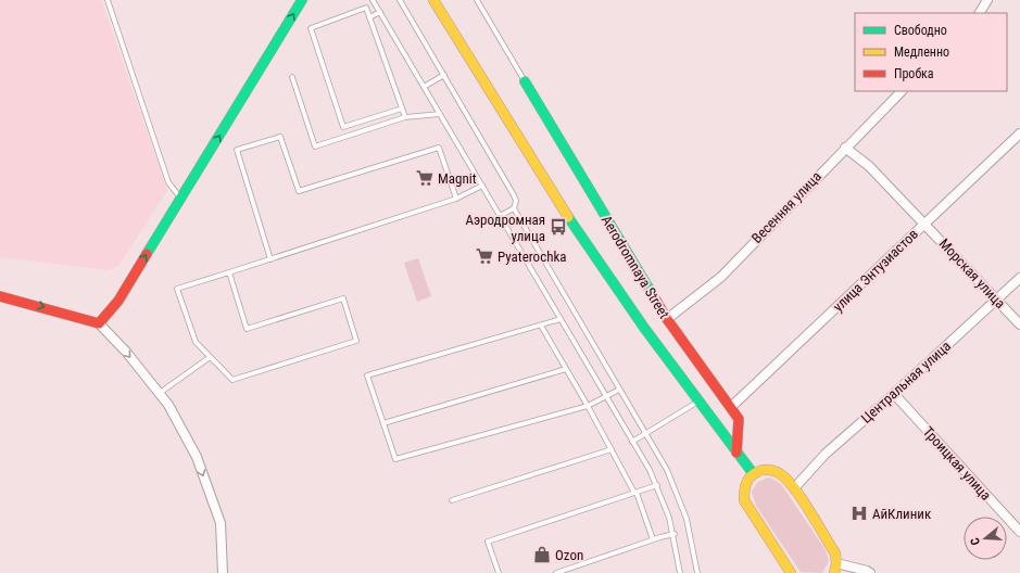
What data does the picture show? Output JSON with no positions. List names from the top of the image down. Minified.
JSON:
{"streets":{"street":["Весенняя улица","Aerodromnaya Street","улица Энтузиастов","Морская улица","Центральная улица","Троицкая улица"]},"crossings":[["Весенняя улица","Aerodromnaya Street"],["Весенняя улица","Морская улица"],["Aerodromnaya Street","улица Энтузиастов"],["улица Энтузиастов","Морская улица"],["Морская улица","Центральная улица"],["Центральная улица","Троицкая улица"]],"places":{"supermarket":["Magnit","Pyaterochka"],"bus stop":["Аэродромная улица"],"hospital":["АйКлиник"],"shop":["Ozon"]},"legend":["Свободно","Медленно","Пробка"],"north":"left"}
